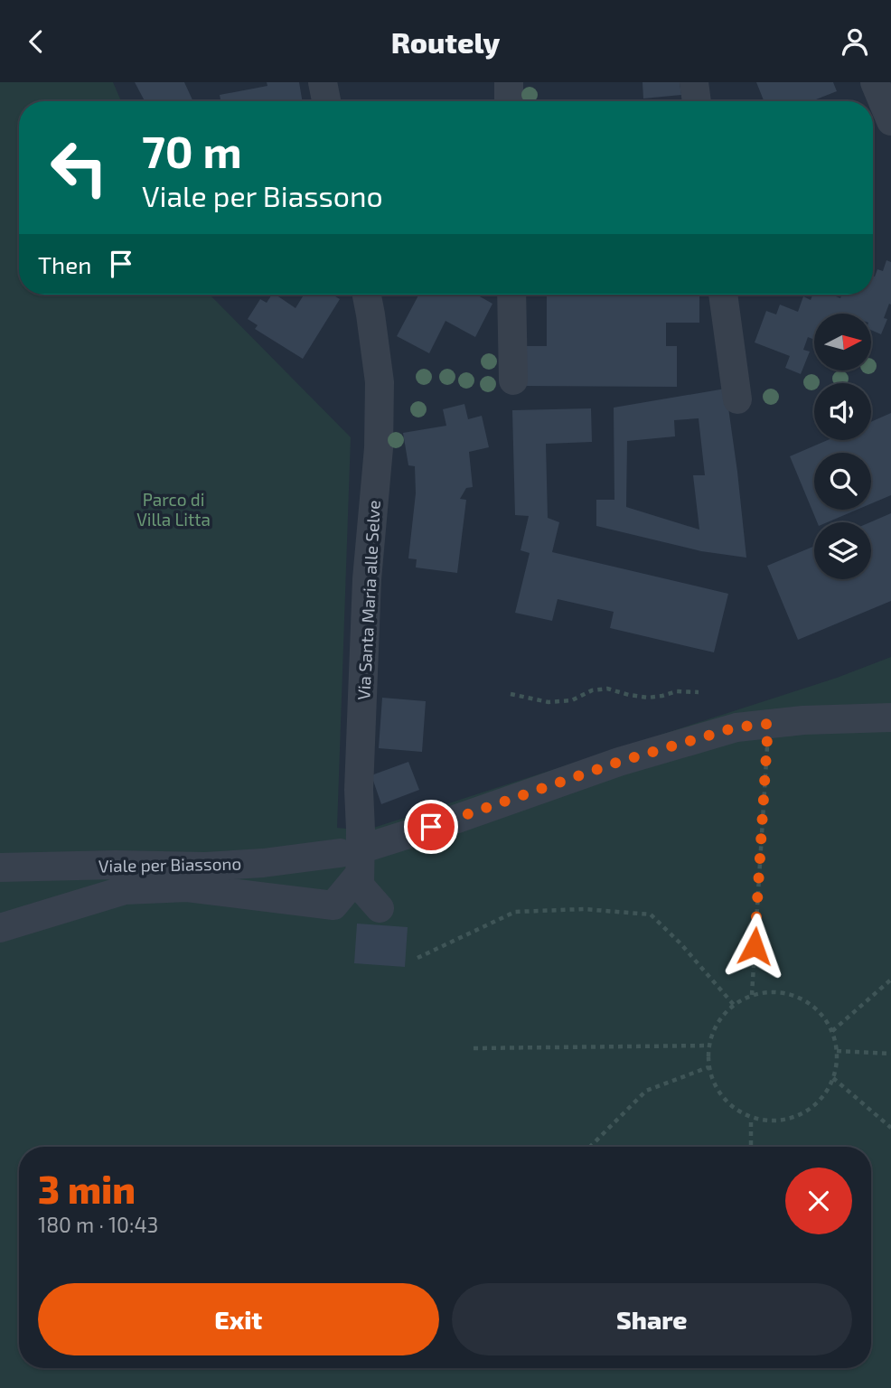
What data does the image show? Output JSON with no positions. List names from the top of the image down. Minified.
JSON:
{"streets":{"street":["Via Santa Maria alle Selve","Viale per Biassono"]},"parks":["Parco di Villa Litta"],"north":"right","page":{"header":"Routely","turn":["70 m","Viale per Biassono"],"then":"Then","heading":["3 min","180 m · 10:43"],"buttons":["Exit","Share"]}}
